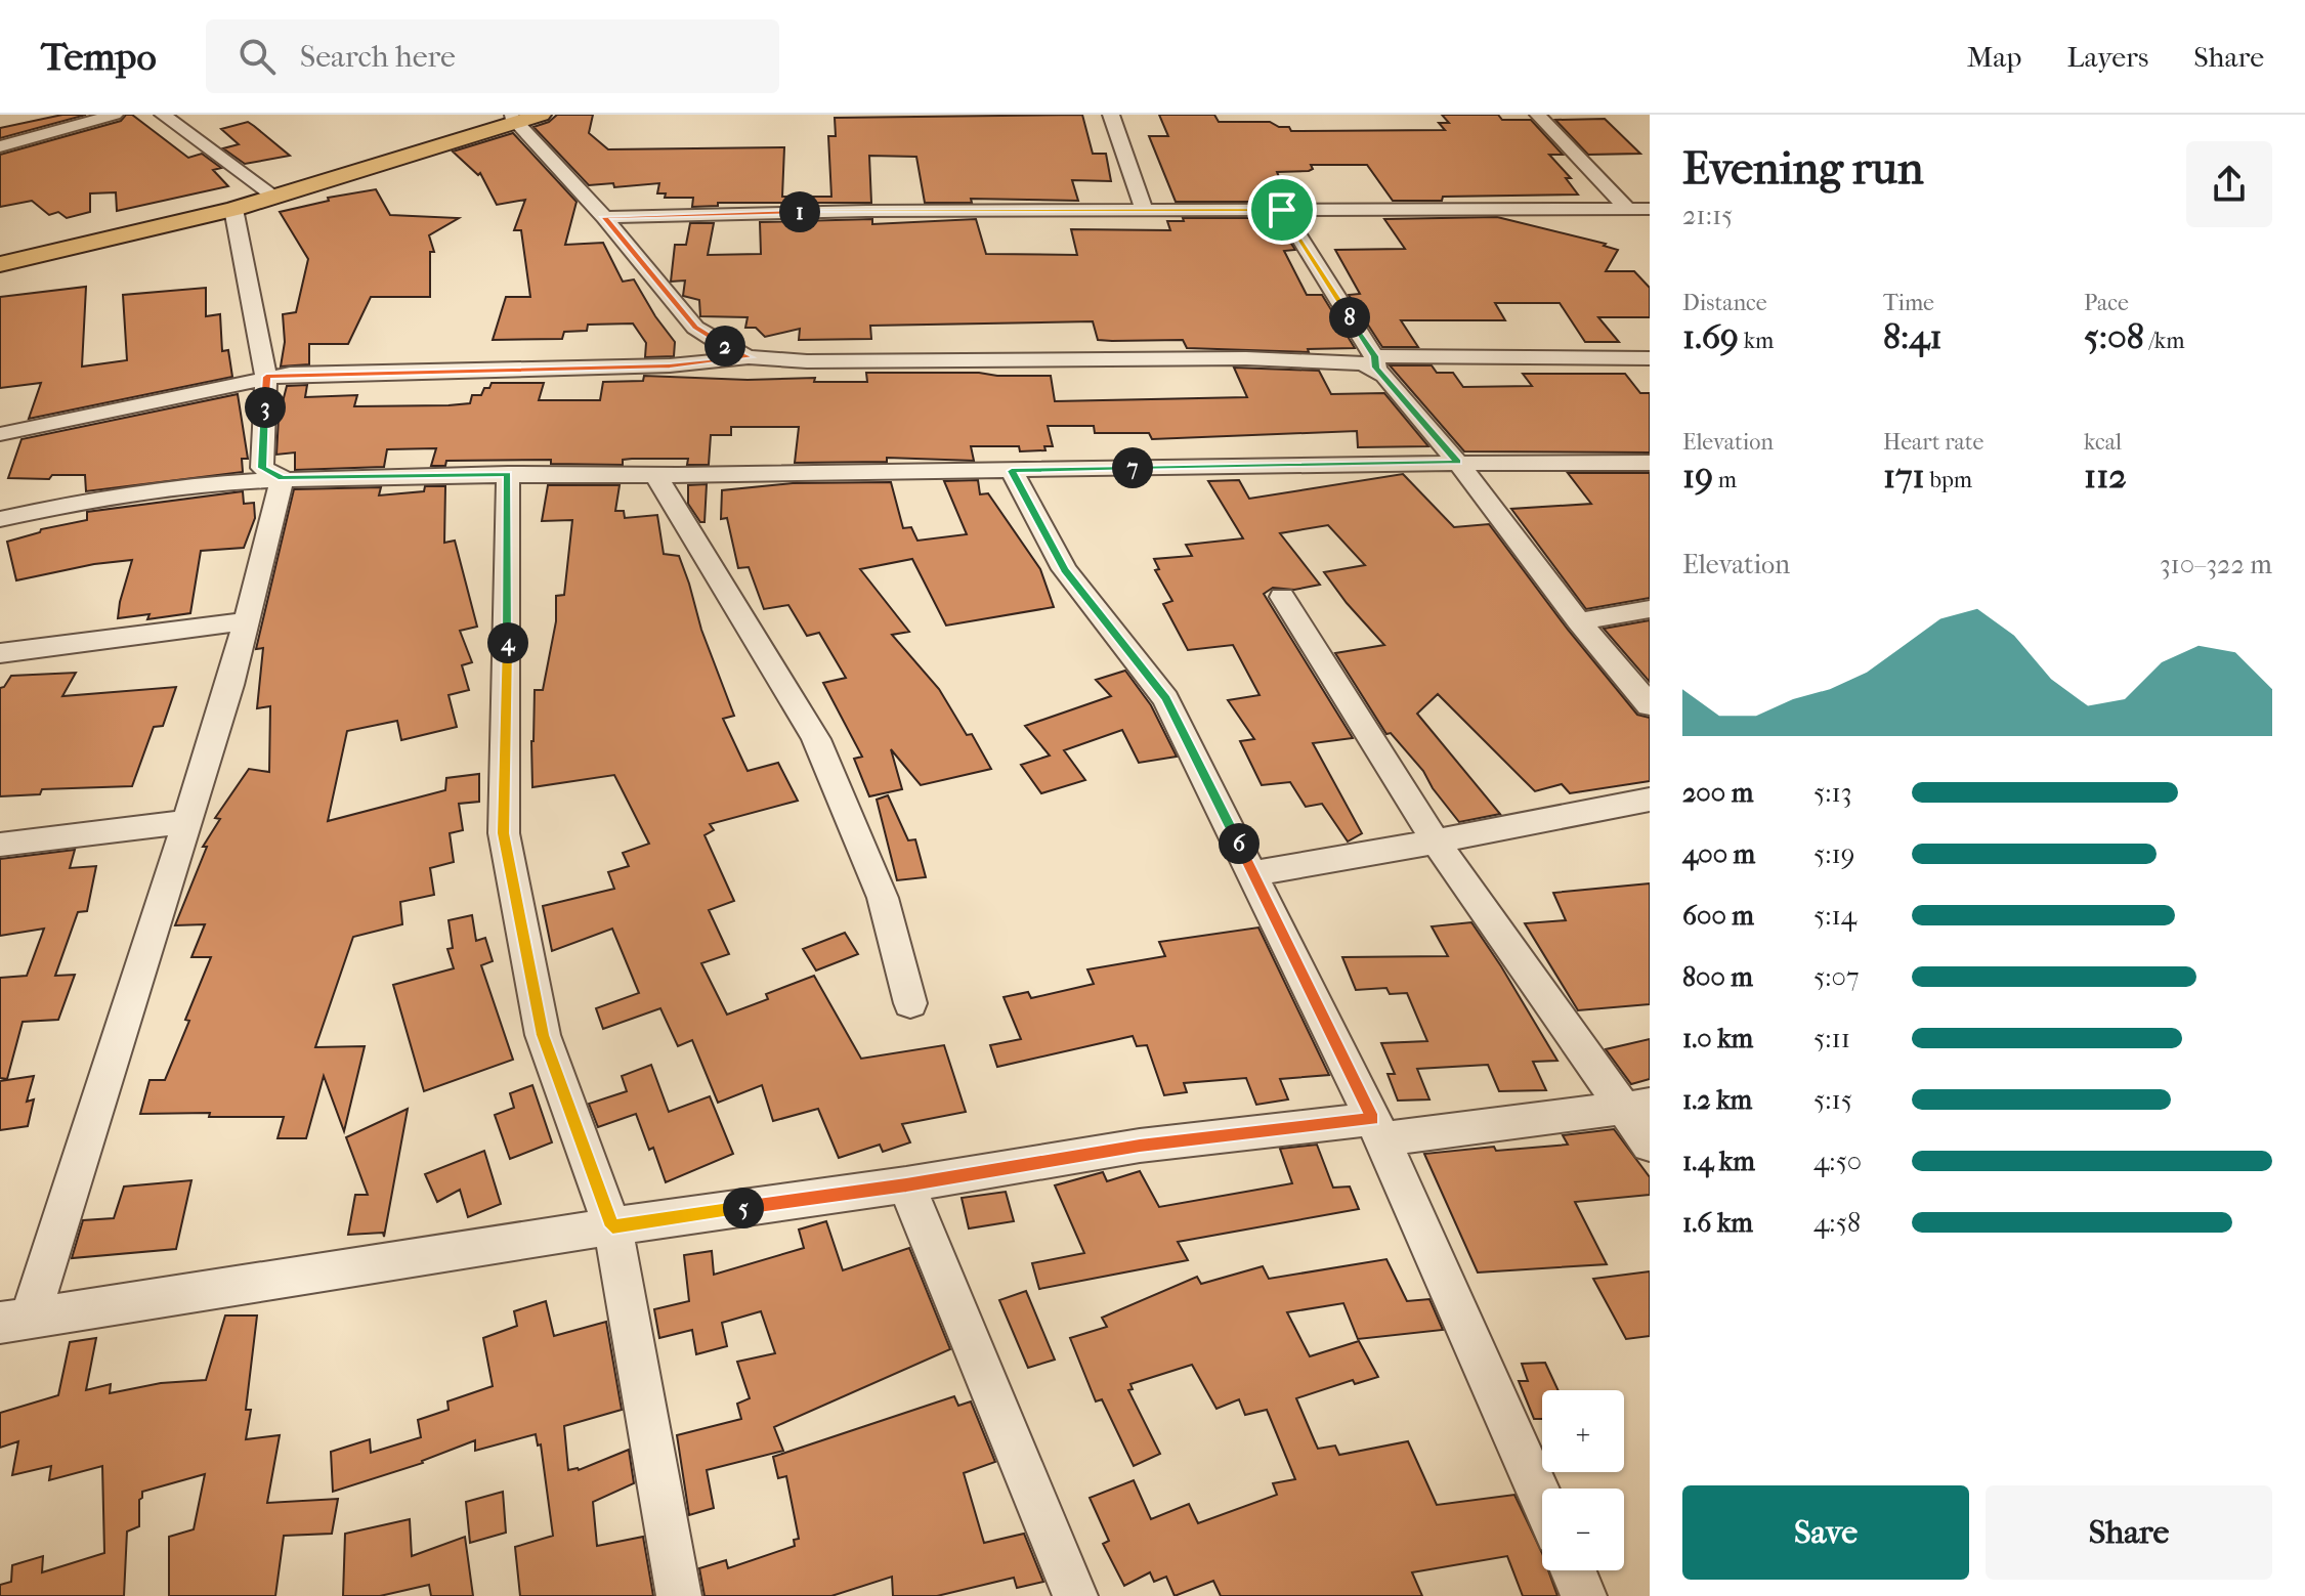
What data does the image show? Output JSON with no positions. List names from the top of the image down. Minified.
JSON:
{"page":{"header":"Tempo","search":"Search here","nav":["Map","Layers","Share"],"heading":["Evening run","21:15"],"pins":["1","8","2","3","7","4","6","5"],"stats":[["Distance","1.69 km"],["Time","8:41"],["Pace","5:08 /km"],["Elevation","19 m"],["Heart rate","171 bpm"],["kcal","112"]],"chart":["Elevation","310–322 m"],"list":[{"name":"200 m","note":"5:13"},{"name":"400 m","note":"5:19"},{"name":"600 m","note":"5:14"},{"name":"800 m","note":"5:07"},{"name":"1.0 km","note":"5:11"},{"name":"1.2 km","note":"5:15"},{"name":"1.4 km","note":"4:50"},{"name":"1.6 km","note":"4:58"}],"map_buttons":["+","−"],"buttons":["Save","Share"]}}
